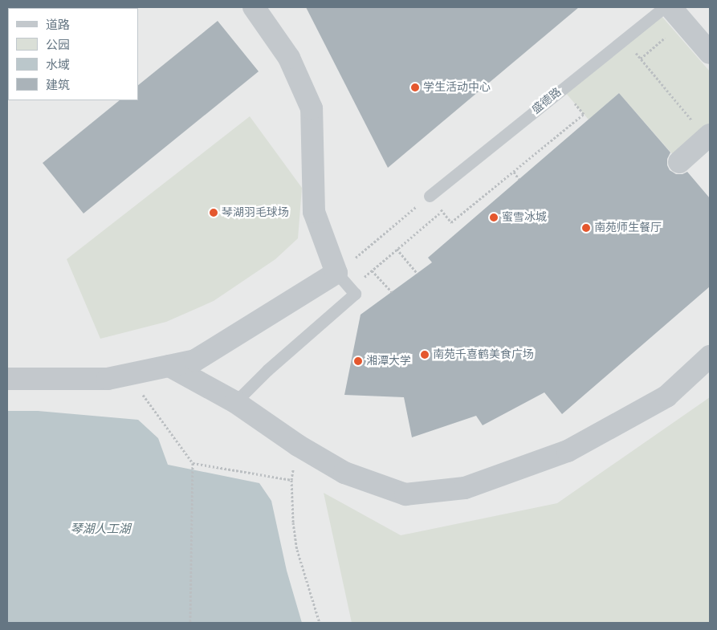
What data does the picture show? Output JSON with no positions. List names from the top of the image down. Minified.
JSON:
{"streets":{"lane":["盛德路"]},"water":["琴湖人工湖"],"places":["学生活动中心","琴湖羽毛球场","蜜雪冰城","南苑师生餐厅","南苑千喜鹤美食广场","湘潭大学"],"legend":["道路","公园","水域","建筑"]}
